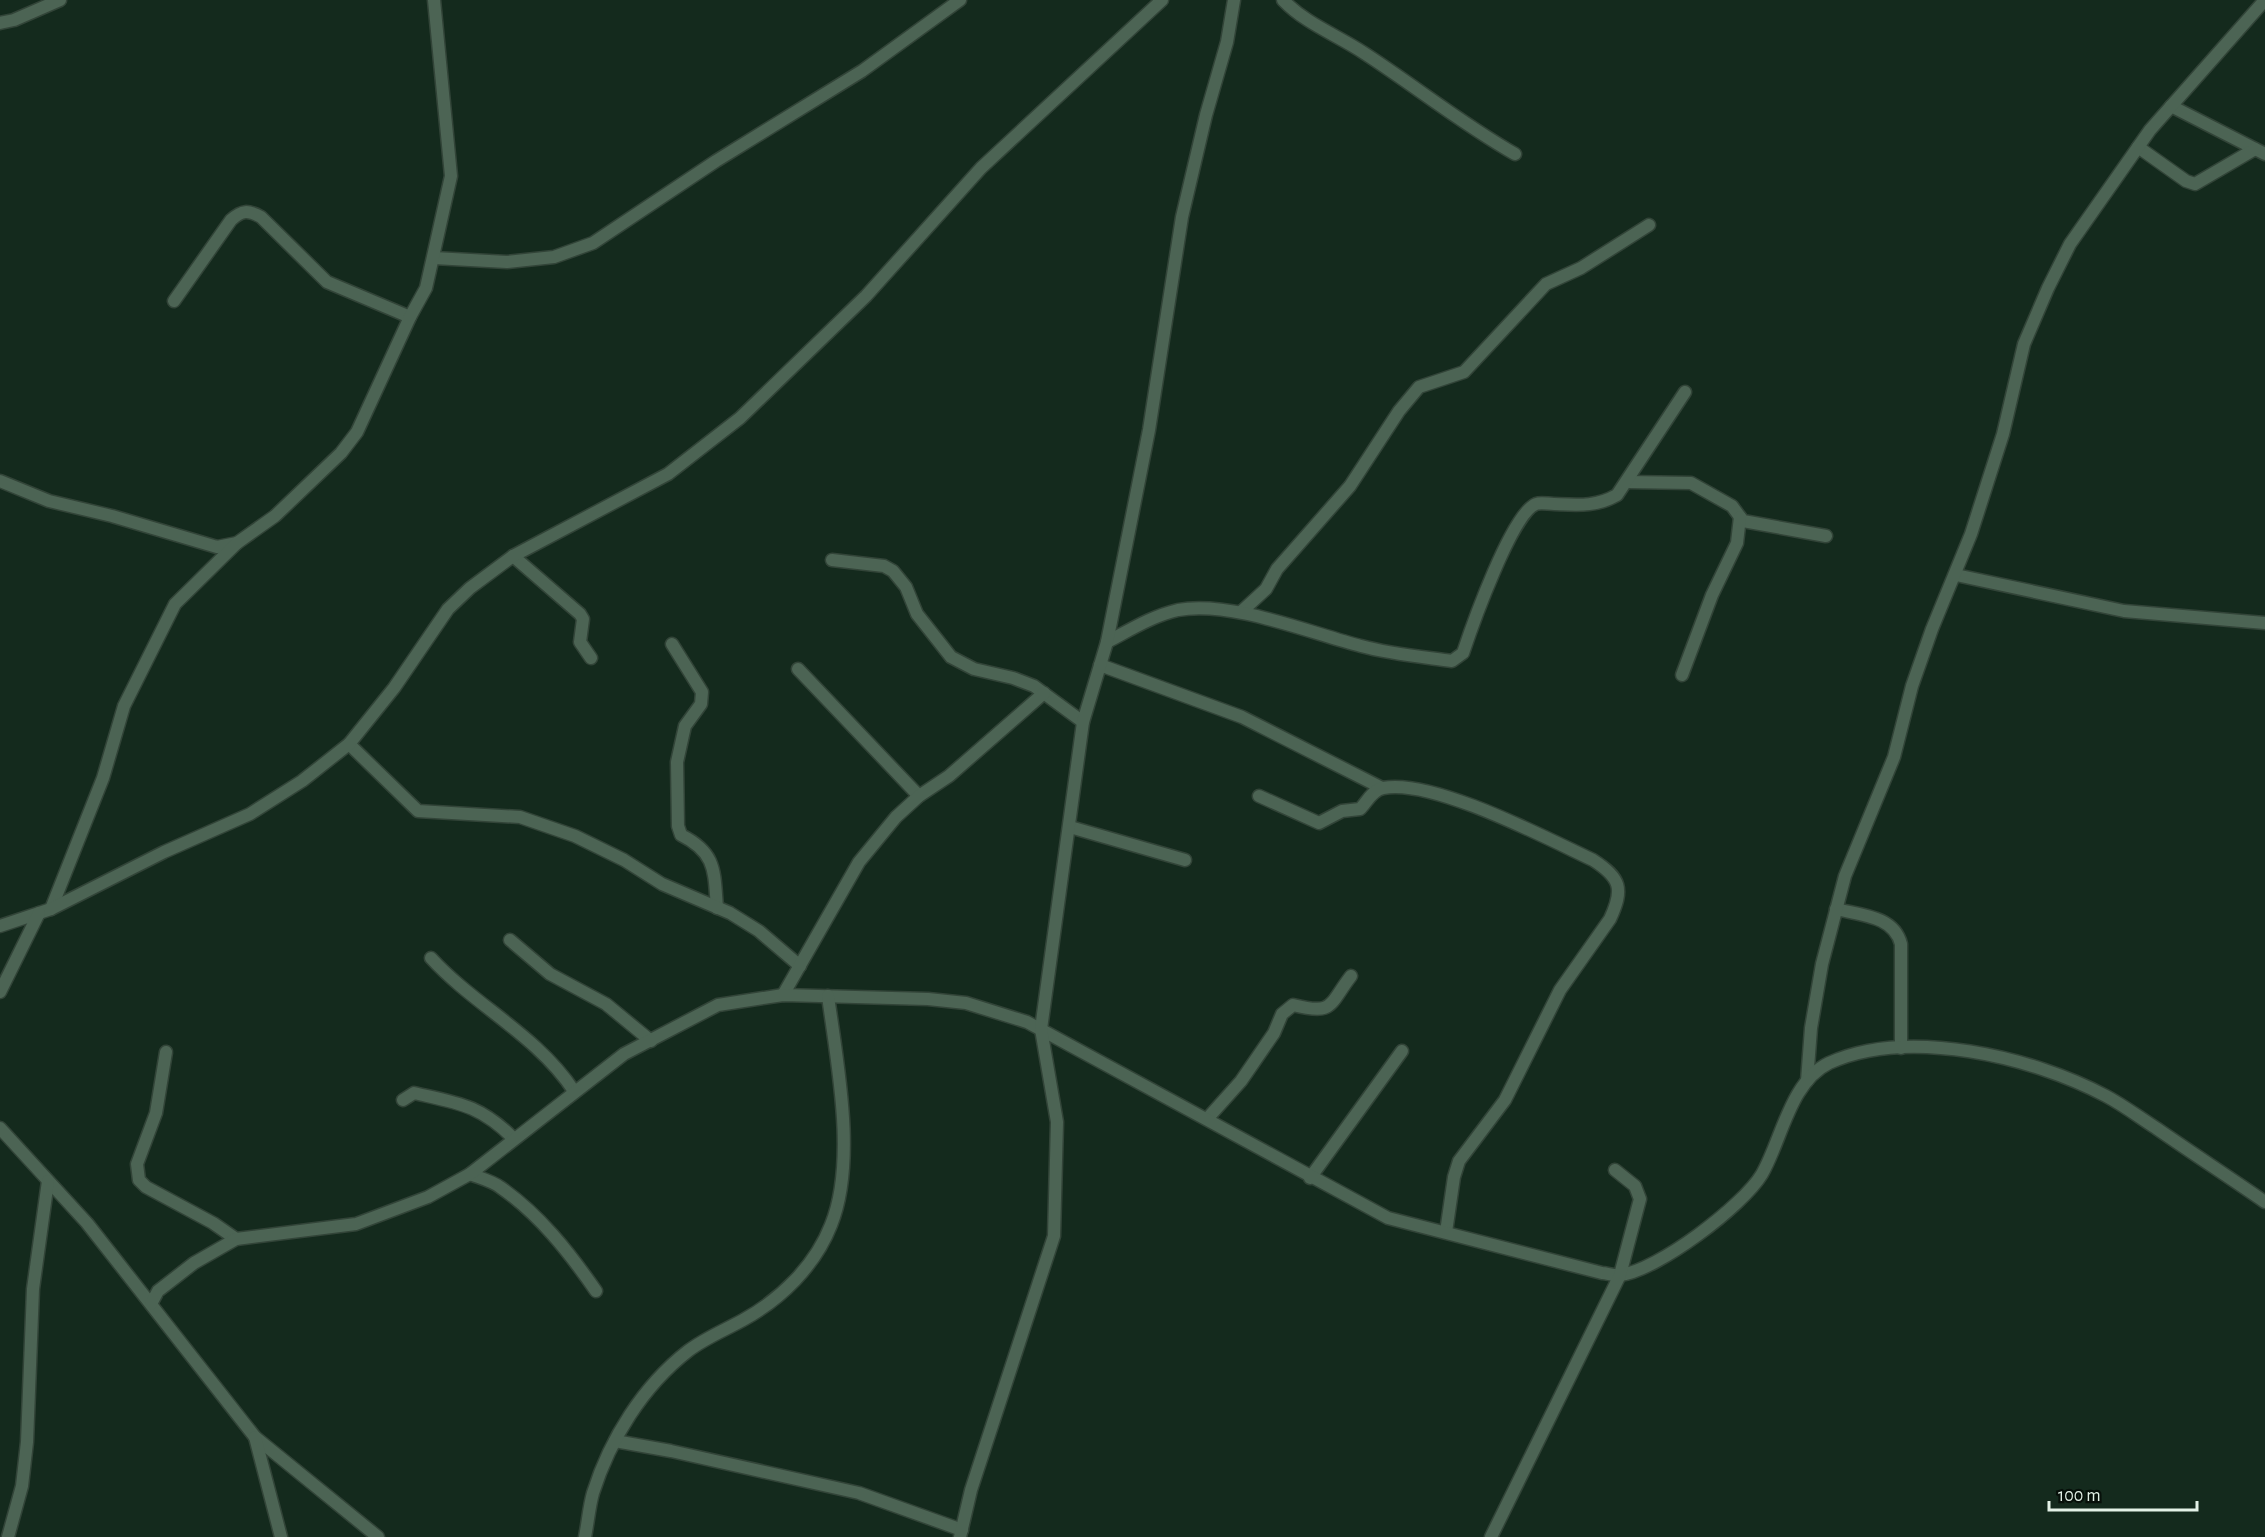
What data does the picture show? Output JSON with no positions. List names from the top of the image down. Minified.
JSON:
{"scale_bar":"100 m"}
